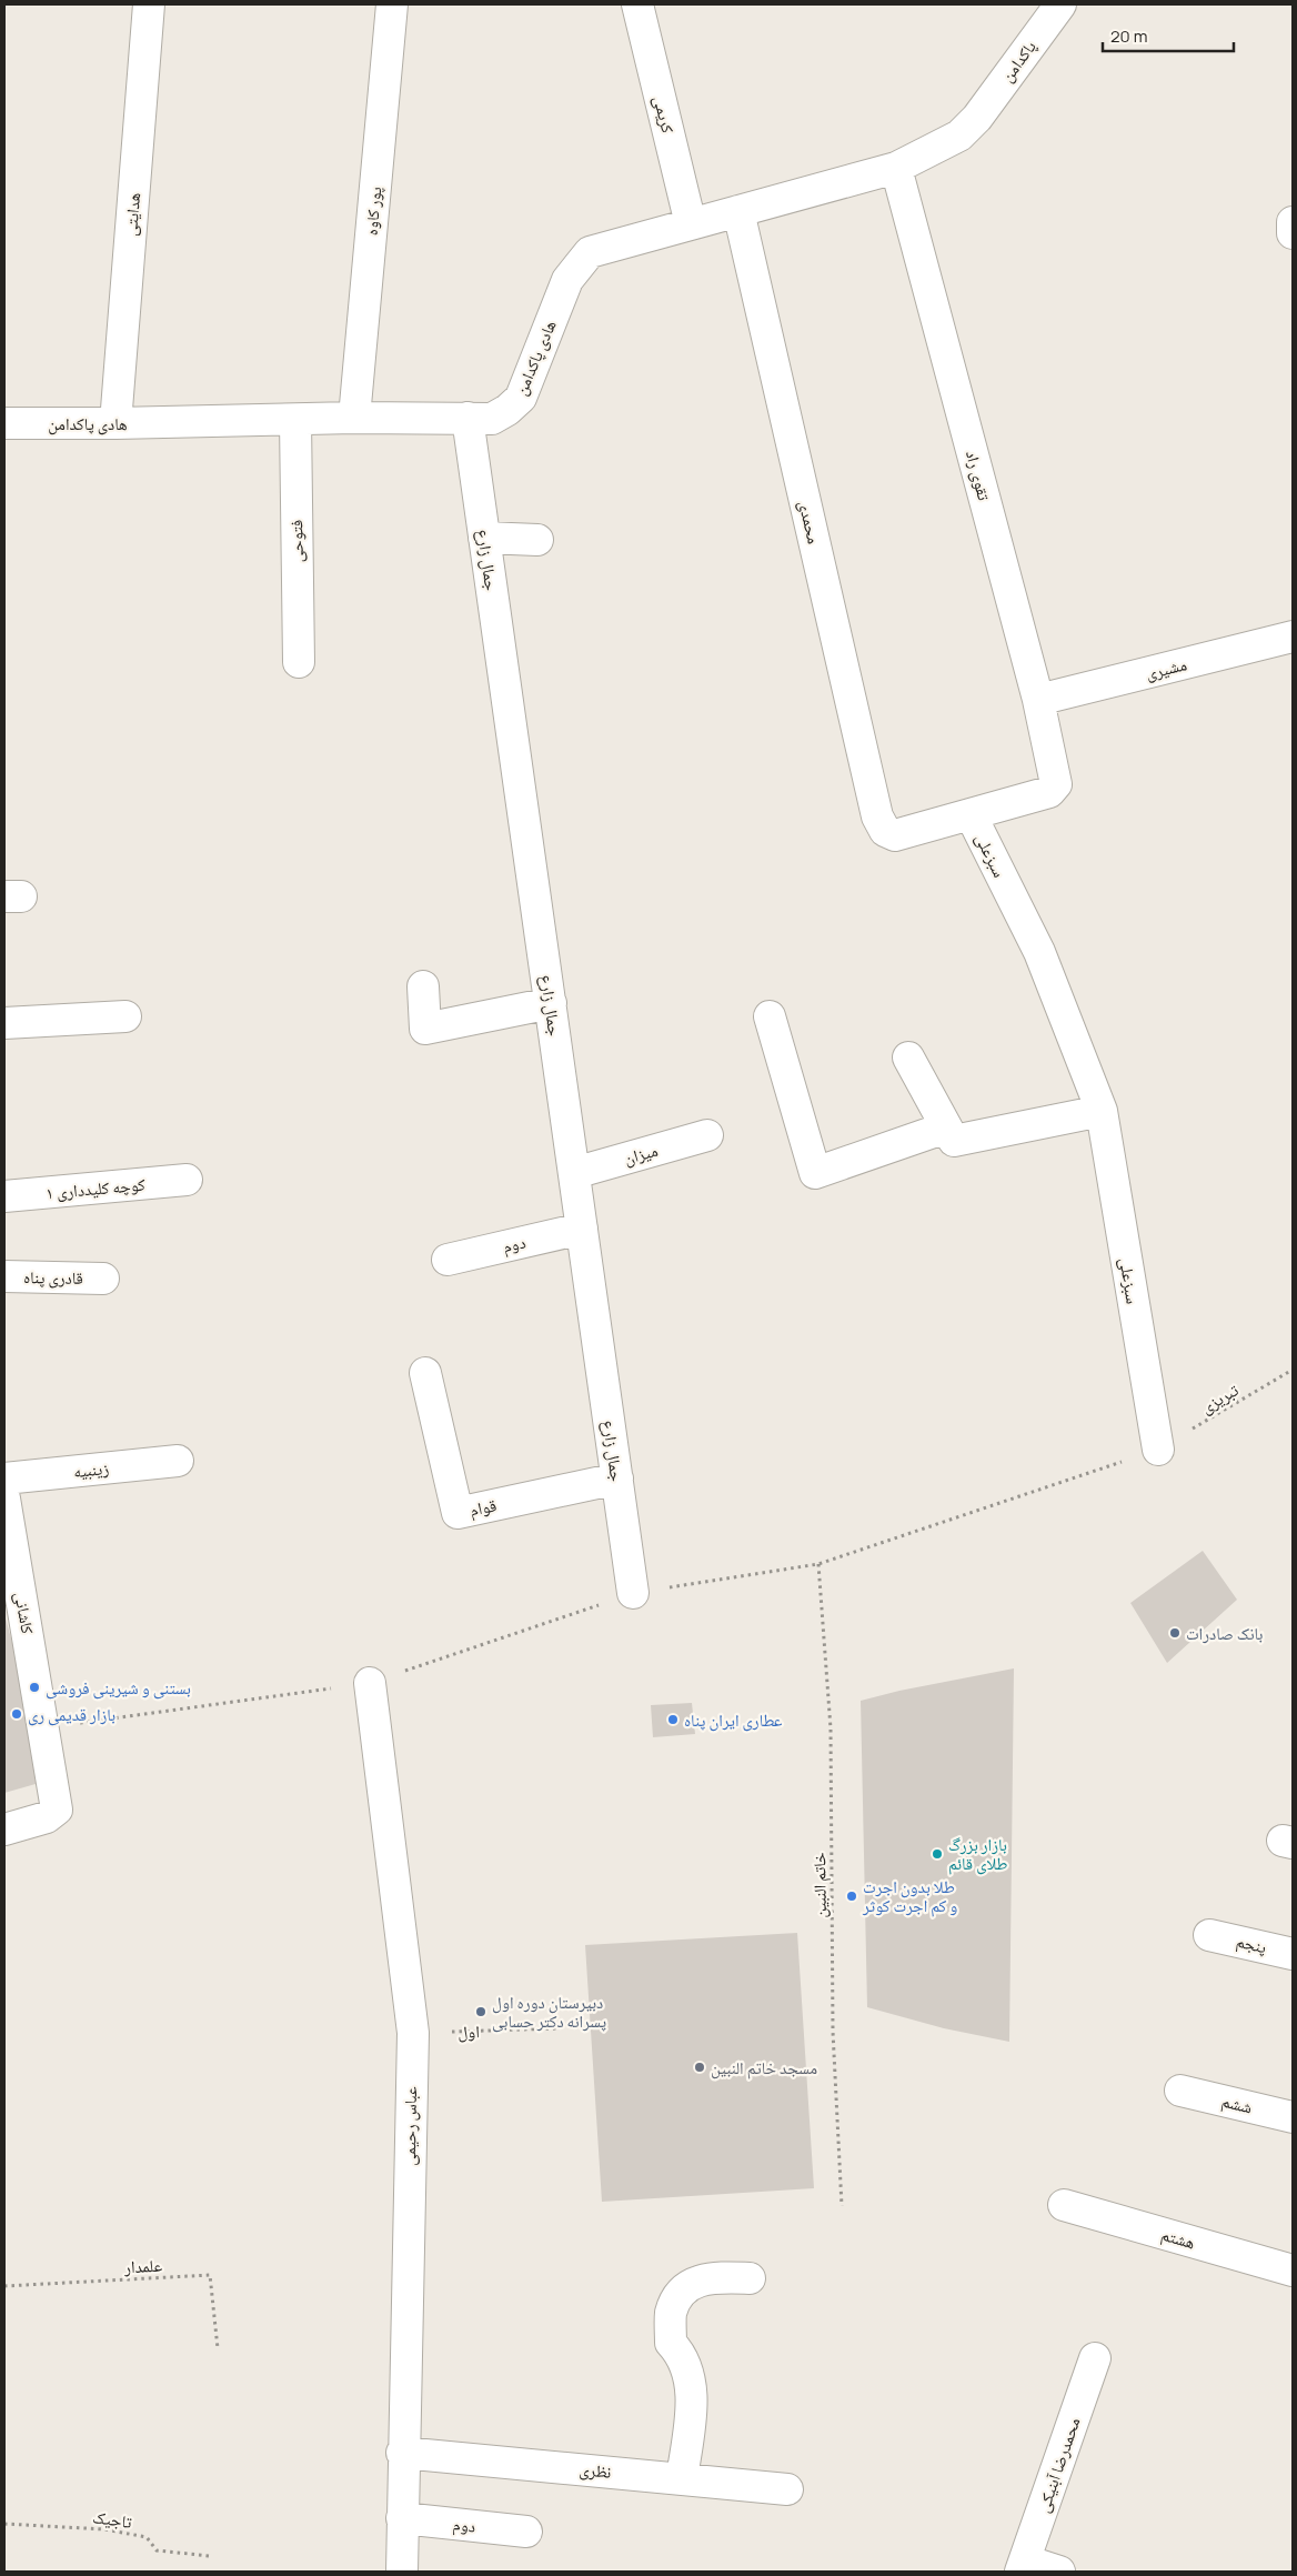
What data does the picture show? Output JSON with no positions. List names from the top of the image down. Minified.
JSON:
{"streets":{"street":["پاکدامن","کریمی","پور کاوه","هدایتی","هادی پاکدامن","تقوی راد","محمدی","فتوحی","جمال زارع","مشیری","سبزعلی","میزان","کوچه کلیدداری ۱","دوم","قادری پناه","زینبیه","قوام","کاشانی","پنجم","ششم","عباس رحیمی","هشتم","محمدرضا آبنیکی","نظری"],"path":["تبریزی","خاتم النبین","اول","علمدار","تاجیک"]},"crossings":[["پاکدامن","هادی پاکدامن"],["کریمی","هادی پاکدامن"],["پور کاوه","هادی پاکدامن"],["هدایتی","هادی پاکدامن"],["هادی پاکدامن","تقوی راد"],["هادی پاکدامن","محمدی"],["هادی پاکدامن","فتوحی"],["هادی پاکدامن","جمال زارع"],["تقوی راد","محمدی"],["تقوی راد","مشیری"],["تقوی راد","سبزعلی"],["محمدی","سبزعلی"],["جمال زارع","میزان"],["جمال زارع","دوم"],["جمال زارع","قوام"],["سبزعلی","تبریزی"],["دوم","عباس رحیمی"],["اول","عباس رحیمی"],["عباس رحیمی","نظری"]],"places":["بانک صادرات","بستنی و شیرینی فروشی","بازار قدیمی ری","عطاری ایران پناه","بازار بزرگ طلای قائم","طلا بدون اجرت و كم اجرت كوثر","دبیرستان دوره اول پسرانه دکتر حسابی","مسجد خاتم النبین"],"scale_bar":"20 m"}
